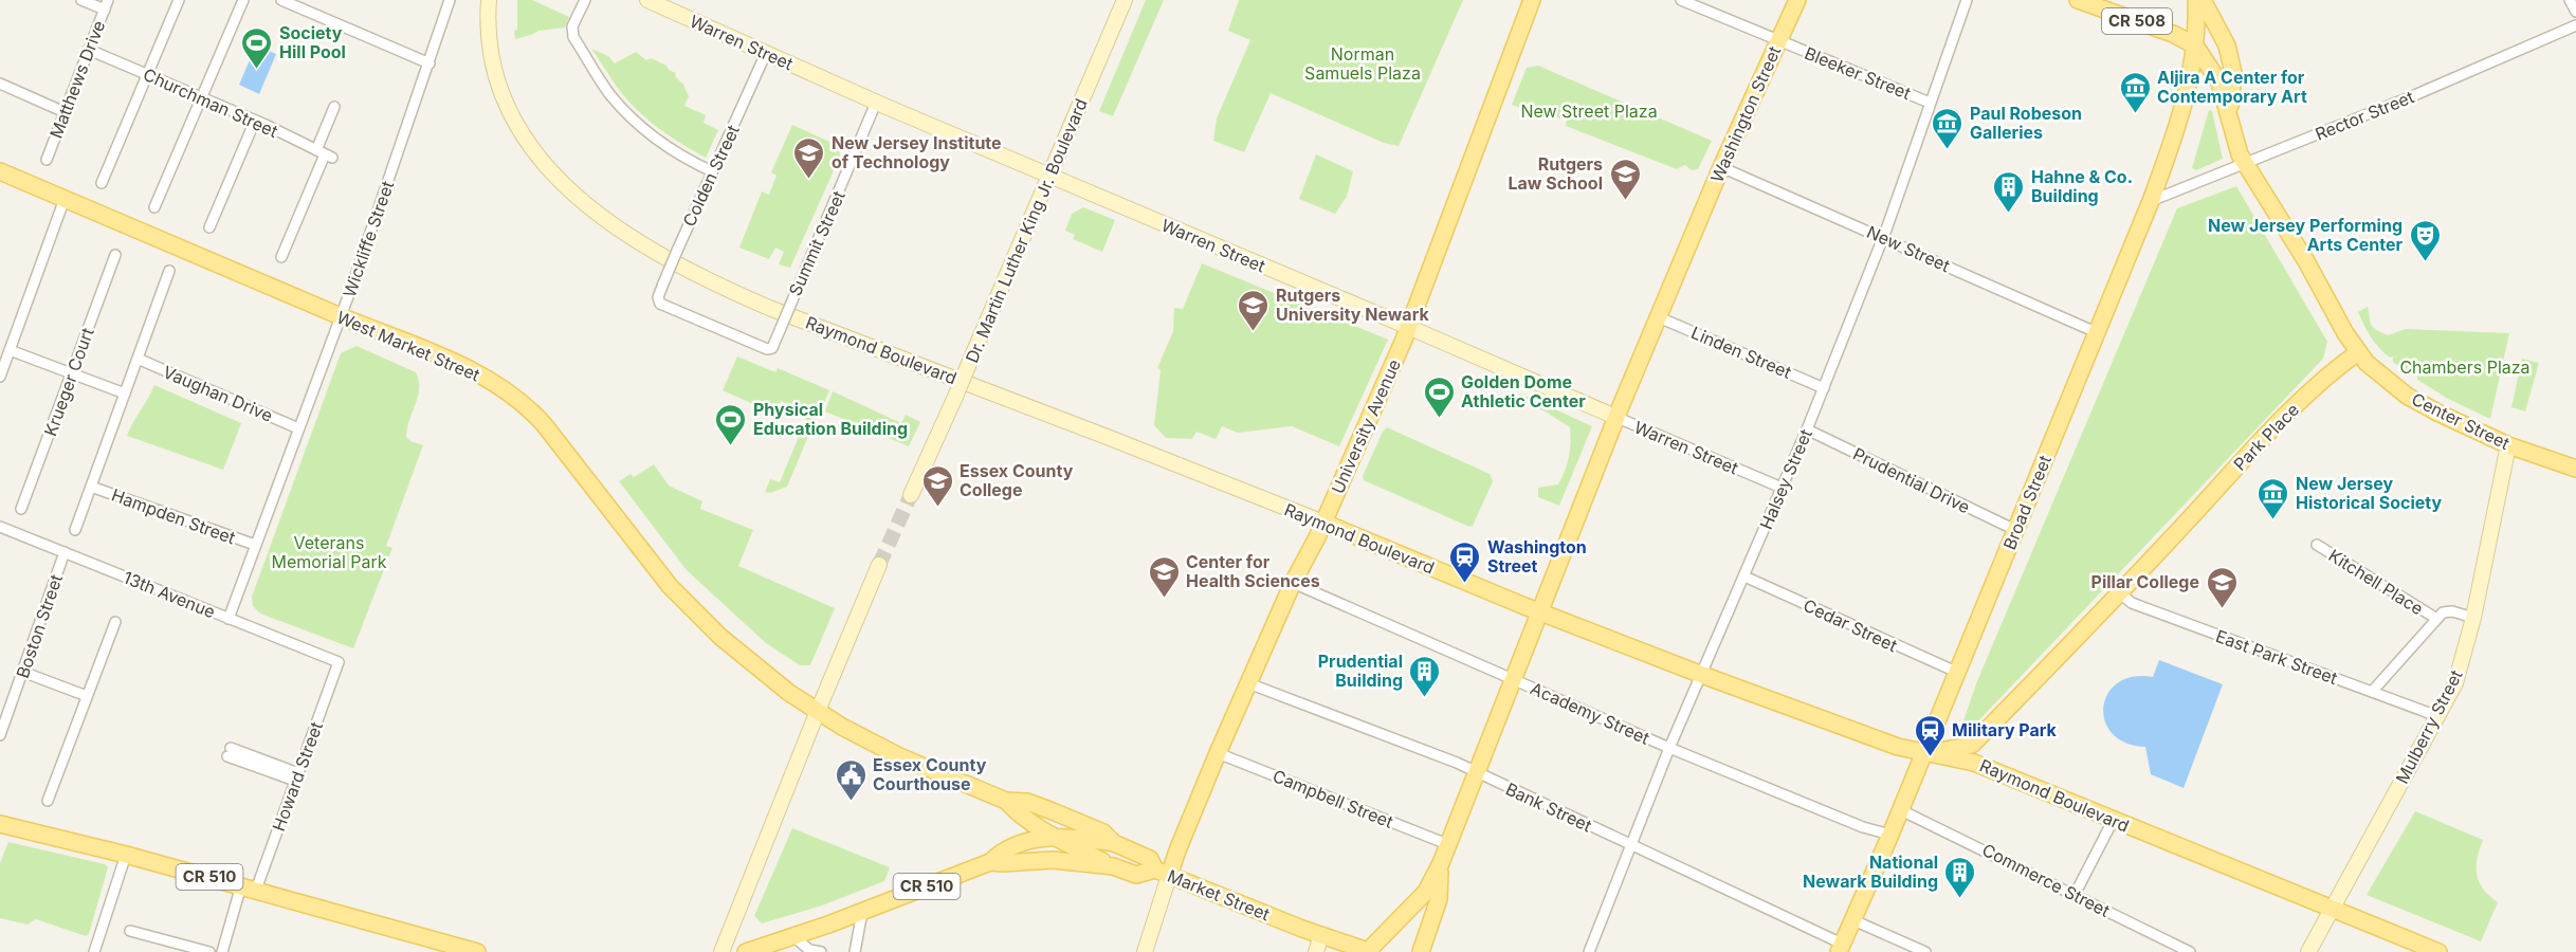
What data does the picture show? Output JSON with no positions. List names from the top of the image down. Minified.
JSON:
{"streets":{"main road":["CR 508","Washington Street","West Market Street","Raymond Boulevard","Center Street","University Avenue","Park Place","Broad Street","CR 510","Market Street"],"street":["Warren Street","Bleeker Street","Matthews Drive","Churchman Street","Rector Street","Colden Street","Dr. Martin Luther King Jr. Boulevard","Wickliffe Street","Summit Street","New Street","Linden Street","Krueger Court","Vaughan Drive","Halsey Street","Prudential Drive","Hampden Street","Kitchell Place","13th Avenue","Cedar Street","Boston Street","East Park Street","Academy Street","Mulberry Street","Howard Street","Campbell Street","Bank Street","Commerce Street"]},"crossings":[["CR 508","Rector Street"],["CR 508","Center Street"],["CR 508","Park Place"],["CR 508","Broad Street"],["Warren Street","Washington Street"],["Warren Street","Colden Street"],["Warren Street","Dr. Martin Luther King Jr. Boulevard"],["Warren Street","Summit Street"],["Warren Street","University Avenue"],["Warren Street","Halsey Street"],["Bleeker Street","Washington Street"],["Bleeker Street","Halsey Street"],["Matthews Drive","Churchman Street"],["Washington Street","New Street"],["Washington Street","Raymond Boulevard"],["Washington Street","Linden Street"],["Washington Street","Academy Street"],["Washington Street","Campbell Street"],["Washington Street","Bank Street"],["Washington Street","Market Street"],["Rector Street","Broad Street"],["Colden Street","Summit Street"],["Wickliffe Street","West Market Street"],["Wickliffe Street","Vaughan Drive"],["Wickliffe Street","Hampden Street"],["Wickliffe Street","13th Avenue"],["New Street","Halsey Street"],["New Street","Broad Street"],["West Market Street","Market Street"],["Raymond Boulevard","University Avenue"],["Raymond Boulevard","Park Place"],["Raymond Boulevard","Halsey Street"],["Raymond Boulevard","Broad Street"],["Raymond Boulevard","Mulberry Street"],["Linden Street","Halsey Street"],["Center Street","Park Place"],["Center Street","Mulberry Street"],["University Avenue","Academy Street"],["University Avenue","Campbell Street"],["University Avenue","Bank Street"],["University Avenue","CR 510"],["University Avenue","Market Street"],["Park Place","Broad Street"],["Park Place","East Park Street"],["Halsey Street","Prudential Drive"],["Halsey Street","Cedar Street"],["Halsey Street","Academy Street"],["Halsey Street","Bank Street"],["Prudential Drive","Broad Street"],["Broad Street","Cedar Street"],["Broad Street","Academy Street"],["Broad Street","Bank Street"],["Broad Street","Commerce Street"],["Kitchell Place","East Park Street"],["Kitchell Place","Mulberry Street"],["13th Avenue","Boston Street"],["13th Avenue","Howard Street"],["East Park Street","Mulberry Street"],["Howard Street","CR 510"],["CR 510","Market Street"]],"parks":["Norman Samuels Plaza","New Street Plaza","Chambers Plaza","Veterans Memorial Park"],"places":{"sports":["Society Hill Pool","Golden Dome Athletic Center","Physical Education Building"],"museum":["Aljira A Center for Contemporary Art","Paul Robeson Galleries","New Jersey Historical Society"],"school or university":["New Jersey Institute of Technology","Rutgers Law School","Rutgers University Newark","Essex County College","Center for Health Sciences","Pillar College"],"building":["Hahne & Co. Building","Prudential Building","National Newark Building"],"theatre":["New Jersey Performing Arts Center"],"station":["Washington Street","Military Park"],"public building":["Essex County Courthouse"]}}
